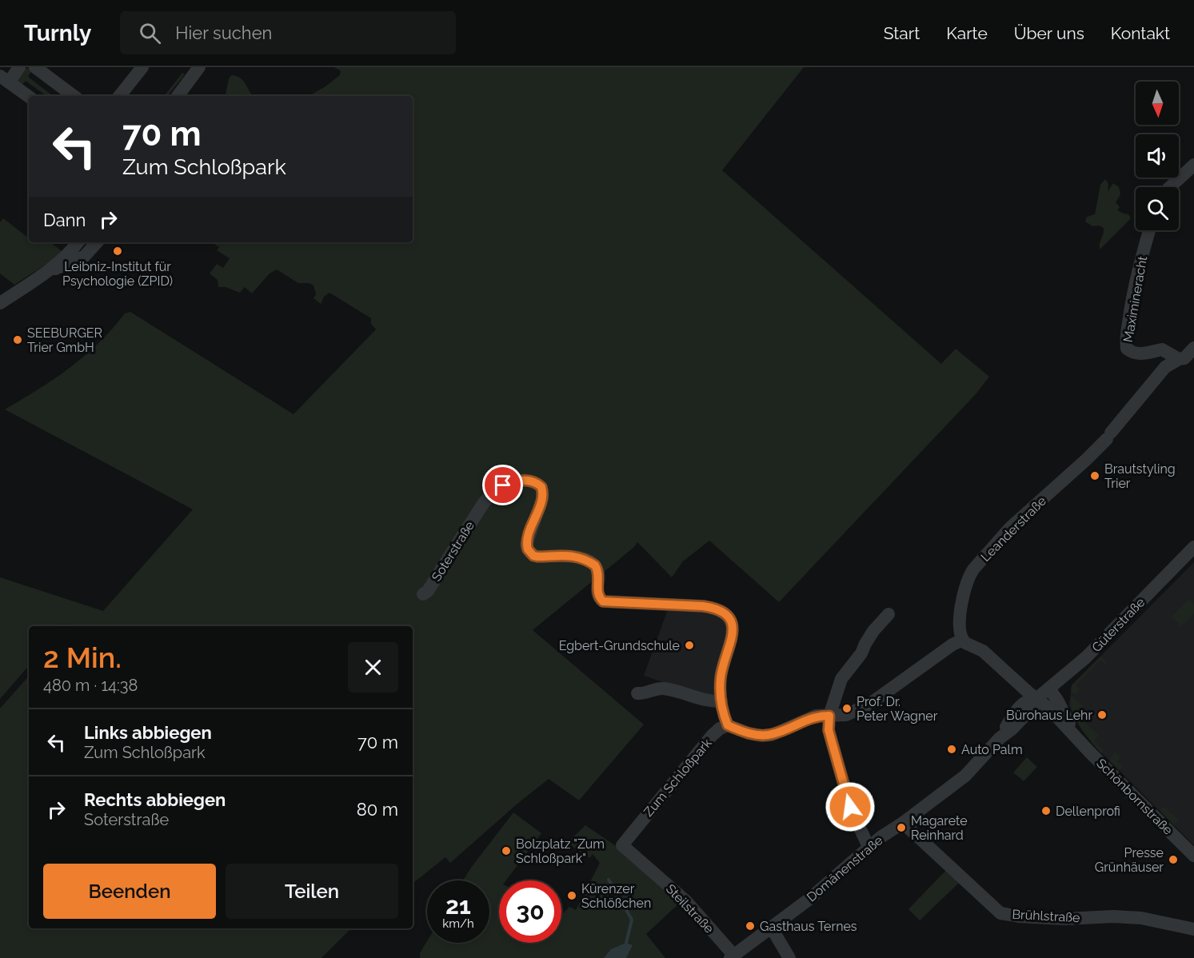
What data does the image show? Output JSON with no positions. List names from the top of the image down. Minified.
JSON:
{"streets":{"street":["Maximineracht","Leanderstraße","Soterstraße","Güterstraße","Zum Schloßpark","Schönbornstraße","Domänenstraße","Steilstraße","Brühlstraße"]},"crossings":[["Maximineracht","Leanderstraße"],["Soterstraße","Zum Schloßpark"],["Güterstraße","Schönbornstraße"],["Güterstraße","Domänenstraße"],["Zum Schloßpark","Steilstraße"],["Schönbornstraße","Domänenstraße"],["Domänenstraße","Steilstraße"],["Domänenstraße","Brühlstraße"]],"places":["Leibniz-Institut für Psychologie (ZPID)","SEEBURGER Trier GmbH","Brautstyling Trier","Egbert-Grundschule","Prof. Dr. Peter Wagner","Bürohaus Lehr","Auto Palm","Dellenprofi","Magarete Reinhard","Bolzplatz \"Zum Schloßpark\"","Presse Grünhäuser","Kürenzer Schlößchen","Gasthaus Ternes"],"north":"bottom","page":{"header":"Turnly","search":"Hier suchen","nav":["Start","Karte","Über uns","Kontakt"],"turn":["70 m","Zum Schloßpark"],"then":"Dann","heading":["2 Min.","480 m · 14:38"],"list":[{"name":"Links abbiegen","note":"Zum Schloßpark","value":"70 m"},{"name":"Rechts abbiegen","note":"Soterstraße","value":"80 m"}],"buttons":["Beenden","Teilen"],"speed":"21 km/h","limit":"30"}}
